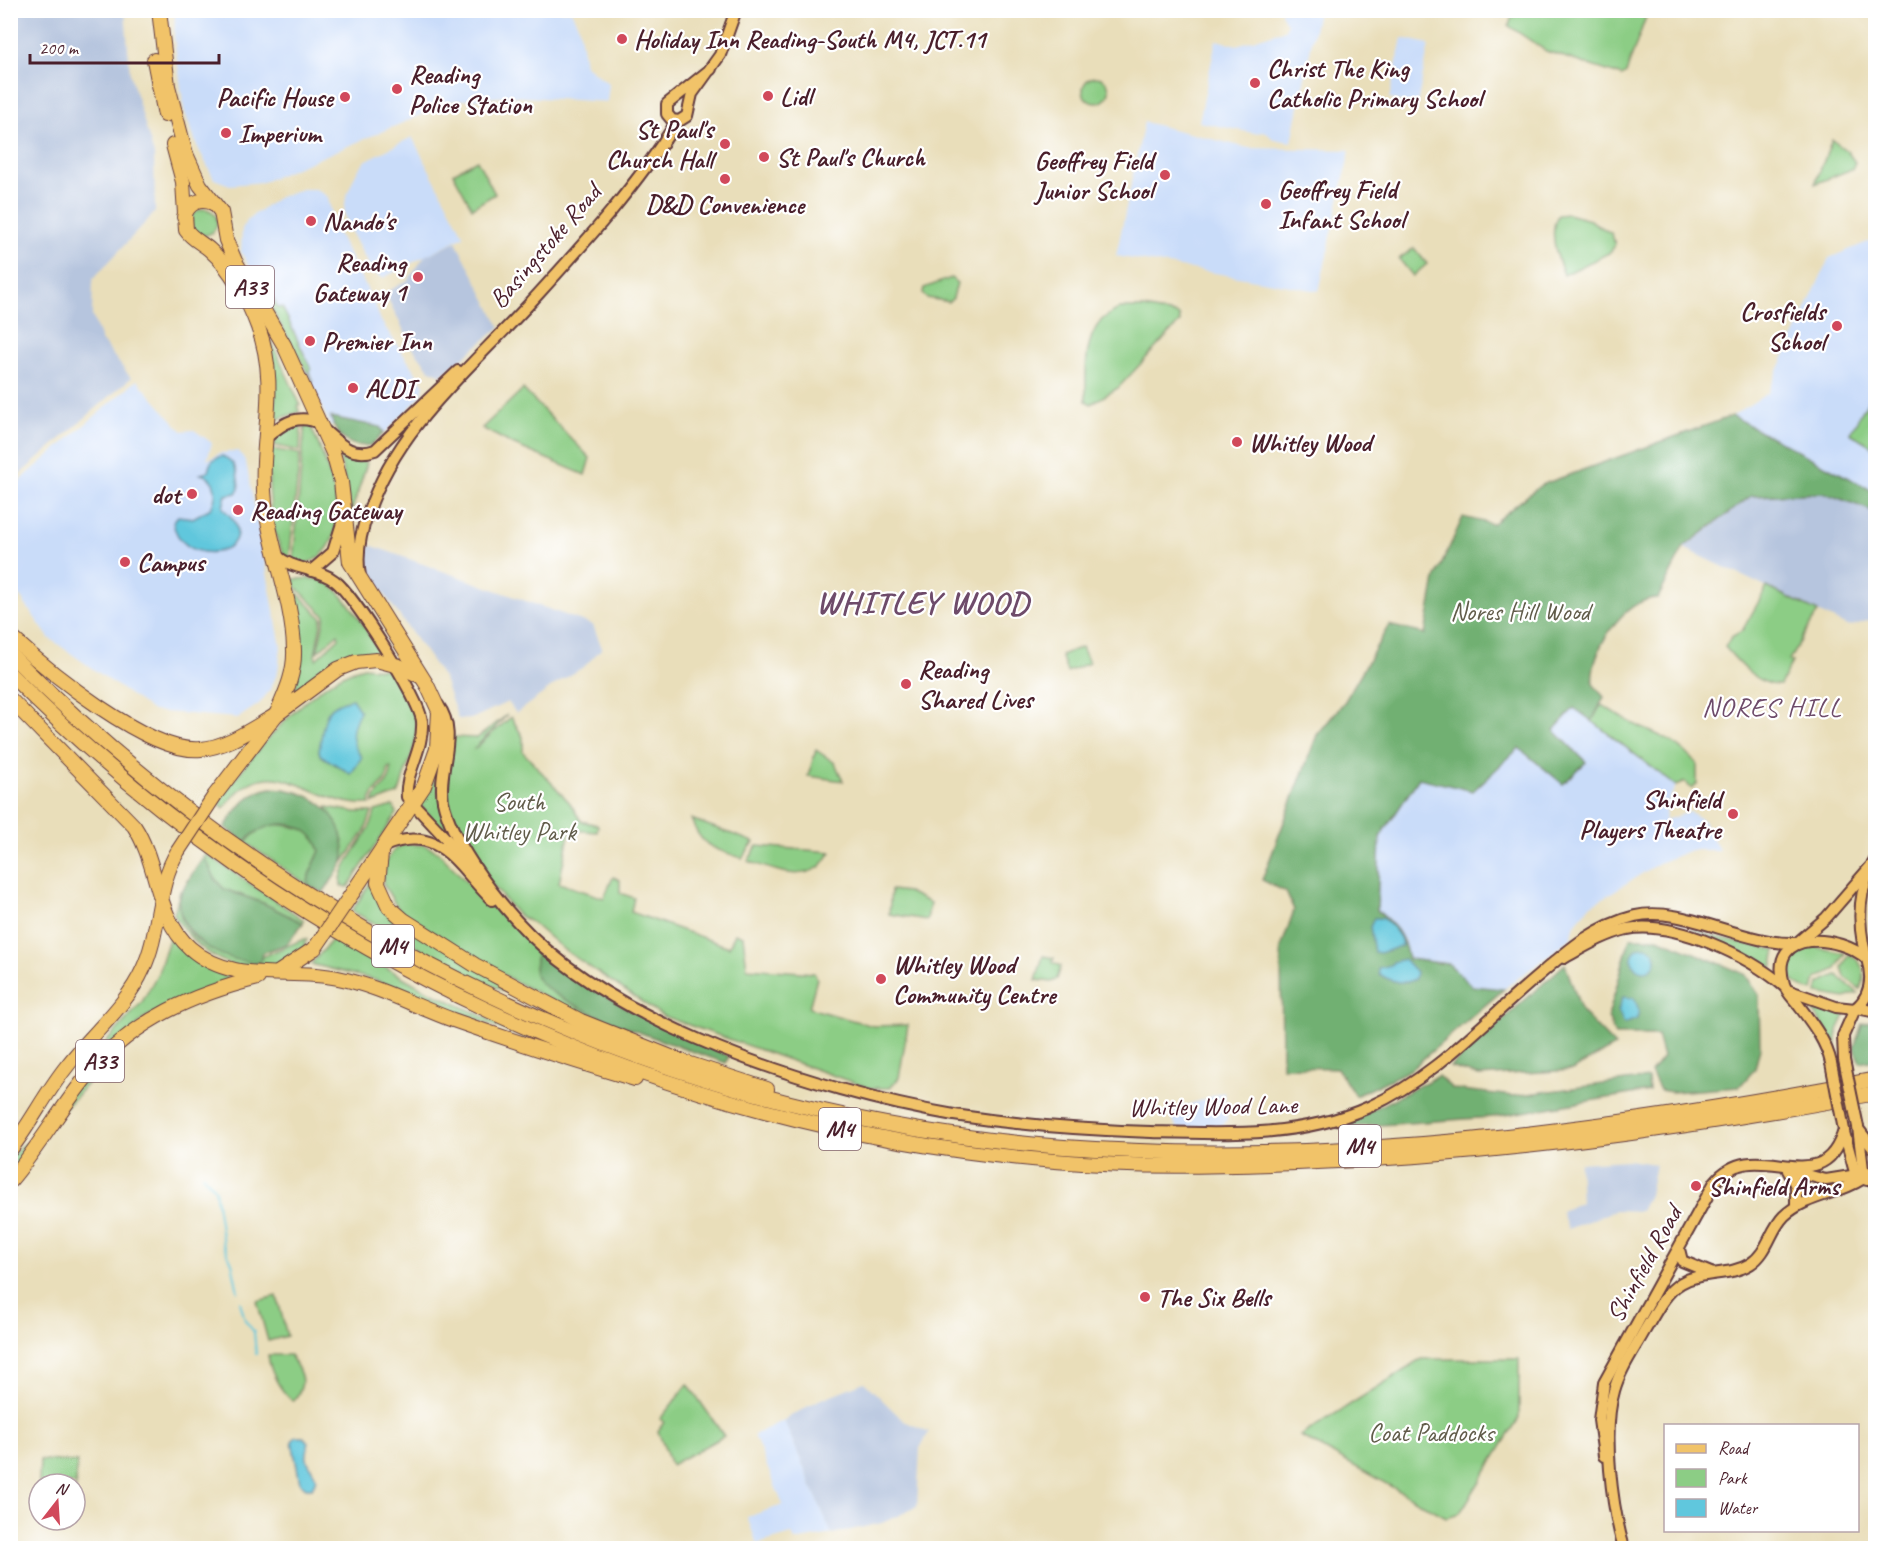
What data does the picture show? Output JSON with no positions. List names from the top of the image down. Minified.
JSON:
{"streets":{"highway":["Basingstoke Road","A33","M4"],"main road":["Whitley Wood Lane","Shinfield Road"]},"crossings":[["Basingstoke Road","A33"],["A33","M4"]],"districts":["WHITLEY WOOD","NORES HILL"],"parks":["Nores Hill Wood","South Whitley Park","Coat Paddocks"],"places":["Holiday Inn Reading-South M4, JCT.11","Christ The King Catholic Primary School","Reading Police Station","Lidl","Pacific House","Imperium","St Paul's Church Hall","St Paul's Church","Geoffrey Field Junior School","D&D Convenience","Geoffrey Field Infant School","Nando's","Reading Gateway 1","Crosfields School","Premier Inn","ALDI","Whitley Wood","dot","Reading Gateway","Campus","Reading Shared Lives","Shinfield Players Theatre","Whitley Wood Community Centre","Shinfield Arms","The Six Bells"],"legend":["Road","Park","Water"],"scale_bar":"200 m","north":"top"}
